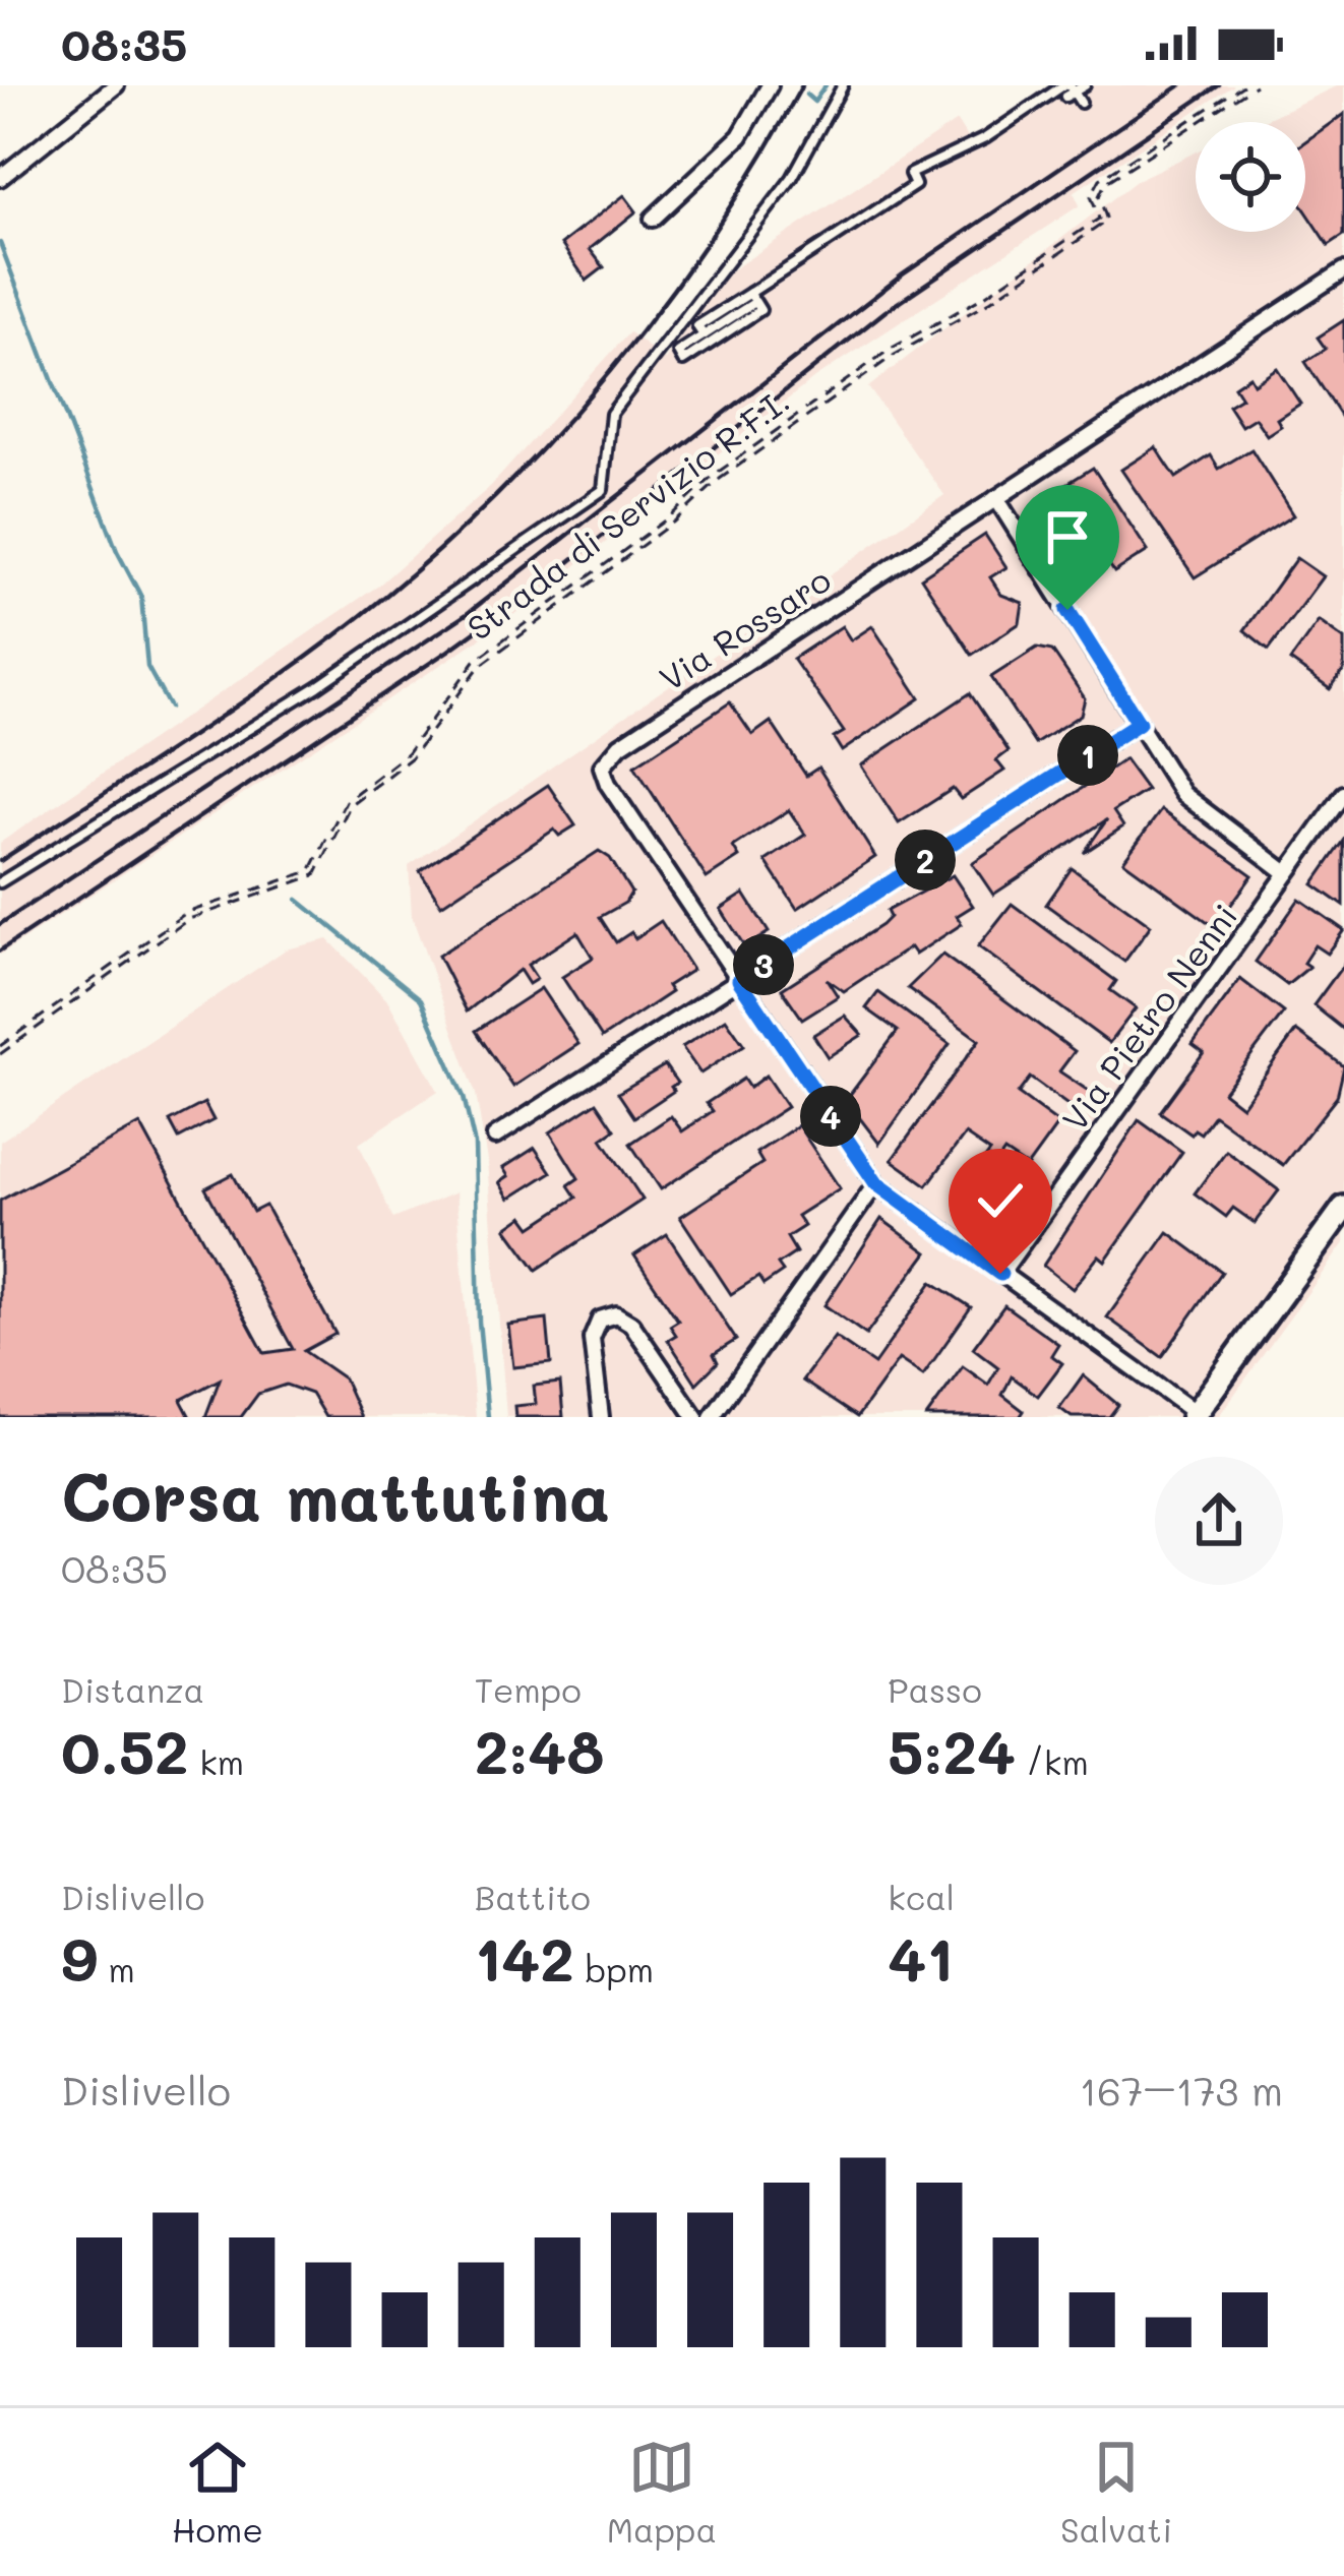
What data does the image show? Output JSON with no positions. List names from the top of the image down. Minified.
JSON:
{"streets":{"street":["Via Rossaro","Via Pietro Nenni"],"lane":["Strada di Servizio R.F.I."]},"crossings":[["Via Rossaro","Via Pietro Nenni"]],"page":{"status":"08:35","pins":["1","2","3","4"],"heading":["Corsa mattutina","08:35"],"stats":[["Distanza","0.52 km"],["Tempo","2:48"],["Passo","5:24 /km"],["Dislivello","9 m"],["Battito","142 bpm"],["kcal","41"]],"chart":["Dislivello","167–173 m"],"tabs":["Home","Mappa","Salvati"]}}
